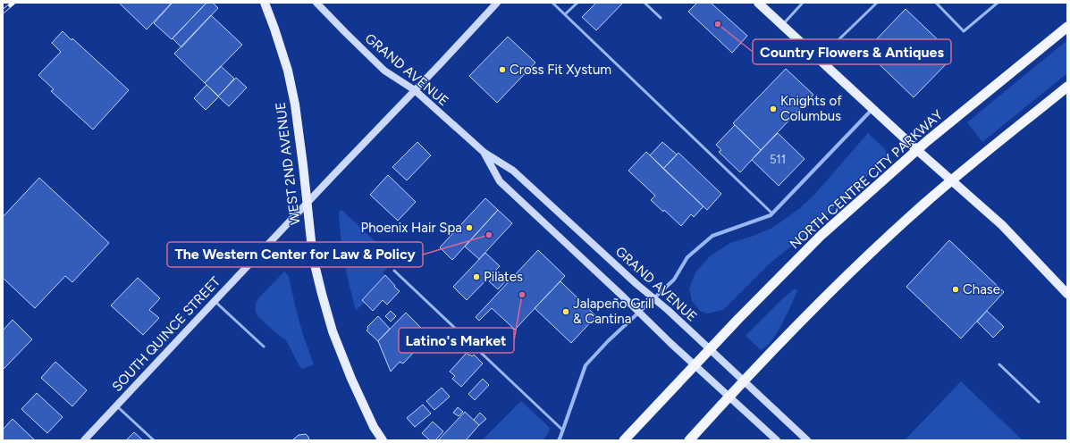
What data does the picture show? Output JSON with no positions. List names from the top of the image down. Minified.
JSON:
{"streets":{"highway":["NORTH CENTRE CITY PARKWAY"],"main road":["GRAND AVENUE","WEST 2ND AVENUE","SOUTH QUINCE STREET"]},"crossings":[["GRAND AVENUE","NORTH CENTRE CITY PARKWAY"],["GRAND AVENUE","SOUTH QUINCE STREET"],["WEST 2ND AVENUE","SOUTH QUINCE STREET"]],"places":["Country Flowers & Antiques","Cross Fit Xystum","Knights of Columbus","Phoenix Hair Spa","The Western Center for Law & Policy","Pilates","Chase","Latino's Market","Jalapeño Grill & Cantina"],"house_numbers":["511"]}
